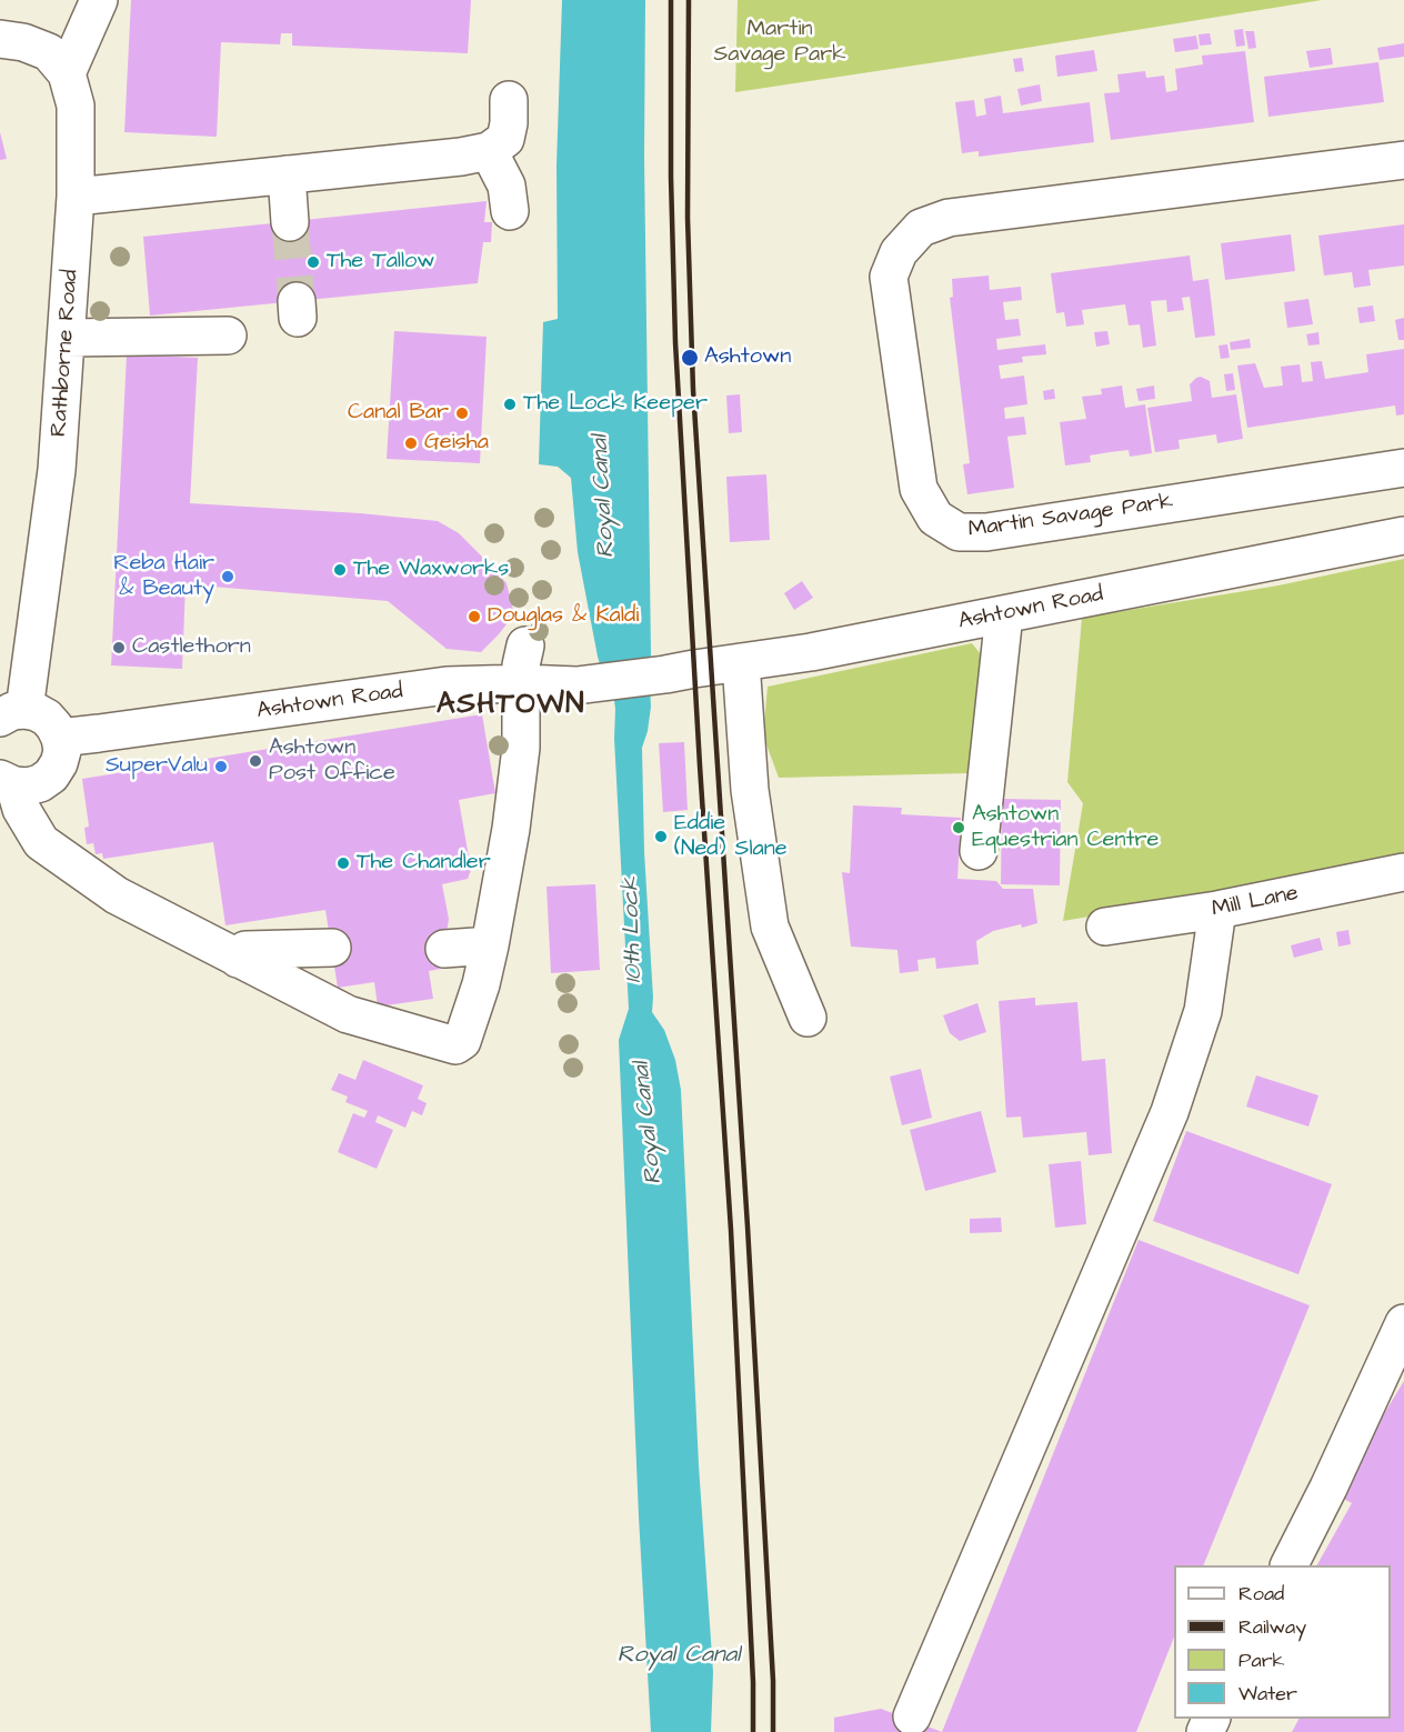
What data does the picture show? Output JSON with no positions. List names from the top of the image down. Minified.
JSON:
{"streets":{"street":["Rathborne Road","Martin Savage Park","Ashtown Road","Mill Lane"]},"districts":["ASHTOWN"],"water":["Royal Canal","10th Lock"],"parks":["Martin Savage Park"],"places":["The Tallow","Ashtown","The Lock Keeper","Canal Bar","Geisha","The Waxworks","Reba Hair & Beauty","Douglas & Kaldi","Castlethorn","Ashtown Post Office","SuperValu","Ashtown Equestrian Centre","Eddie (Ned) Slane","The Chandler"],"legend":["Road","Railway","Park","Water"]}
